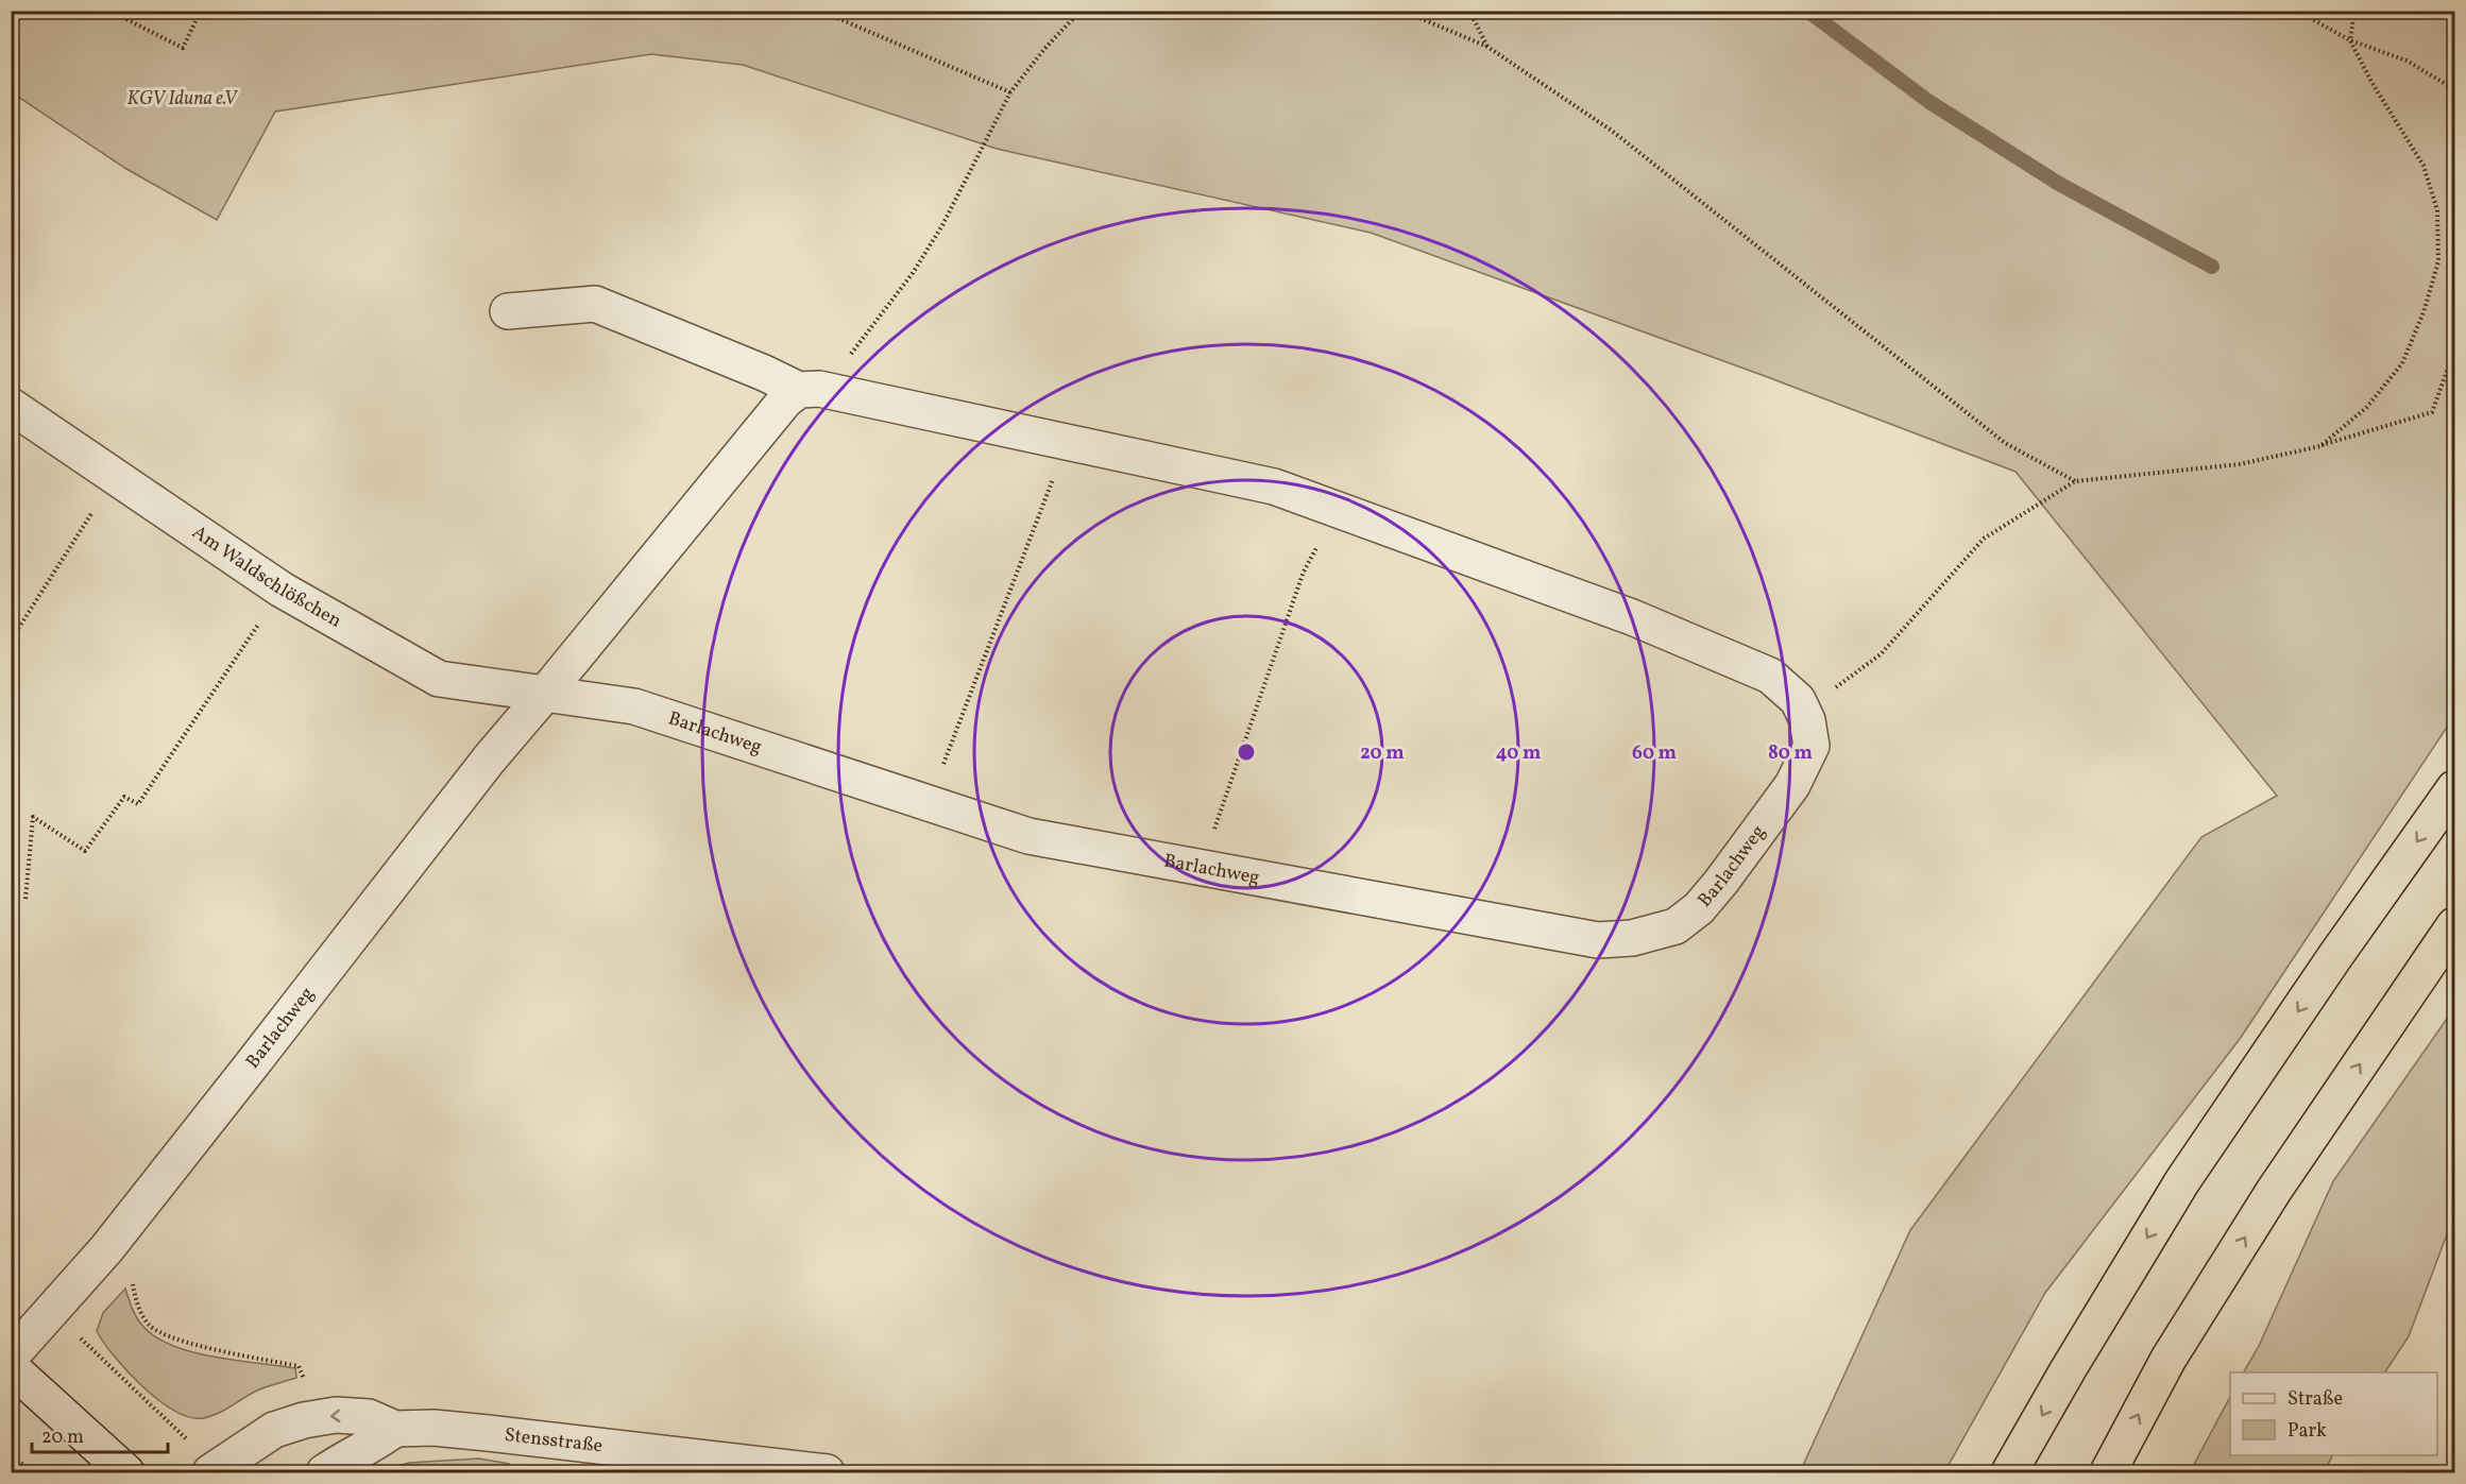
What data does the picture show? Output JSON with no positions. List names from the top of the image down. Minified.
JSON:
{"streets":{"street":["Am Waldschlößchen","Barlachweg","Stensstraße"]},"crossings":[["Am Waldschlößchen","Barlachweg"]],"parks":["KGV Iduna e.V"],"legend":["Straße","Park"],"scale_bar":"20 m","rings":["20 m","40 m","60 m","80 m"]}
